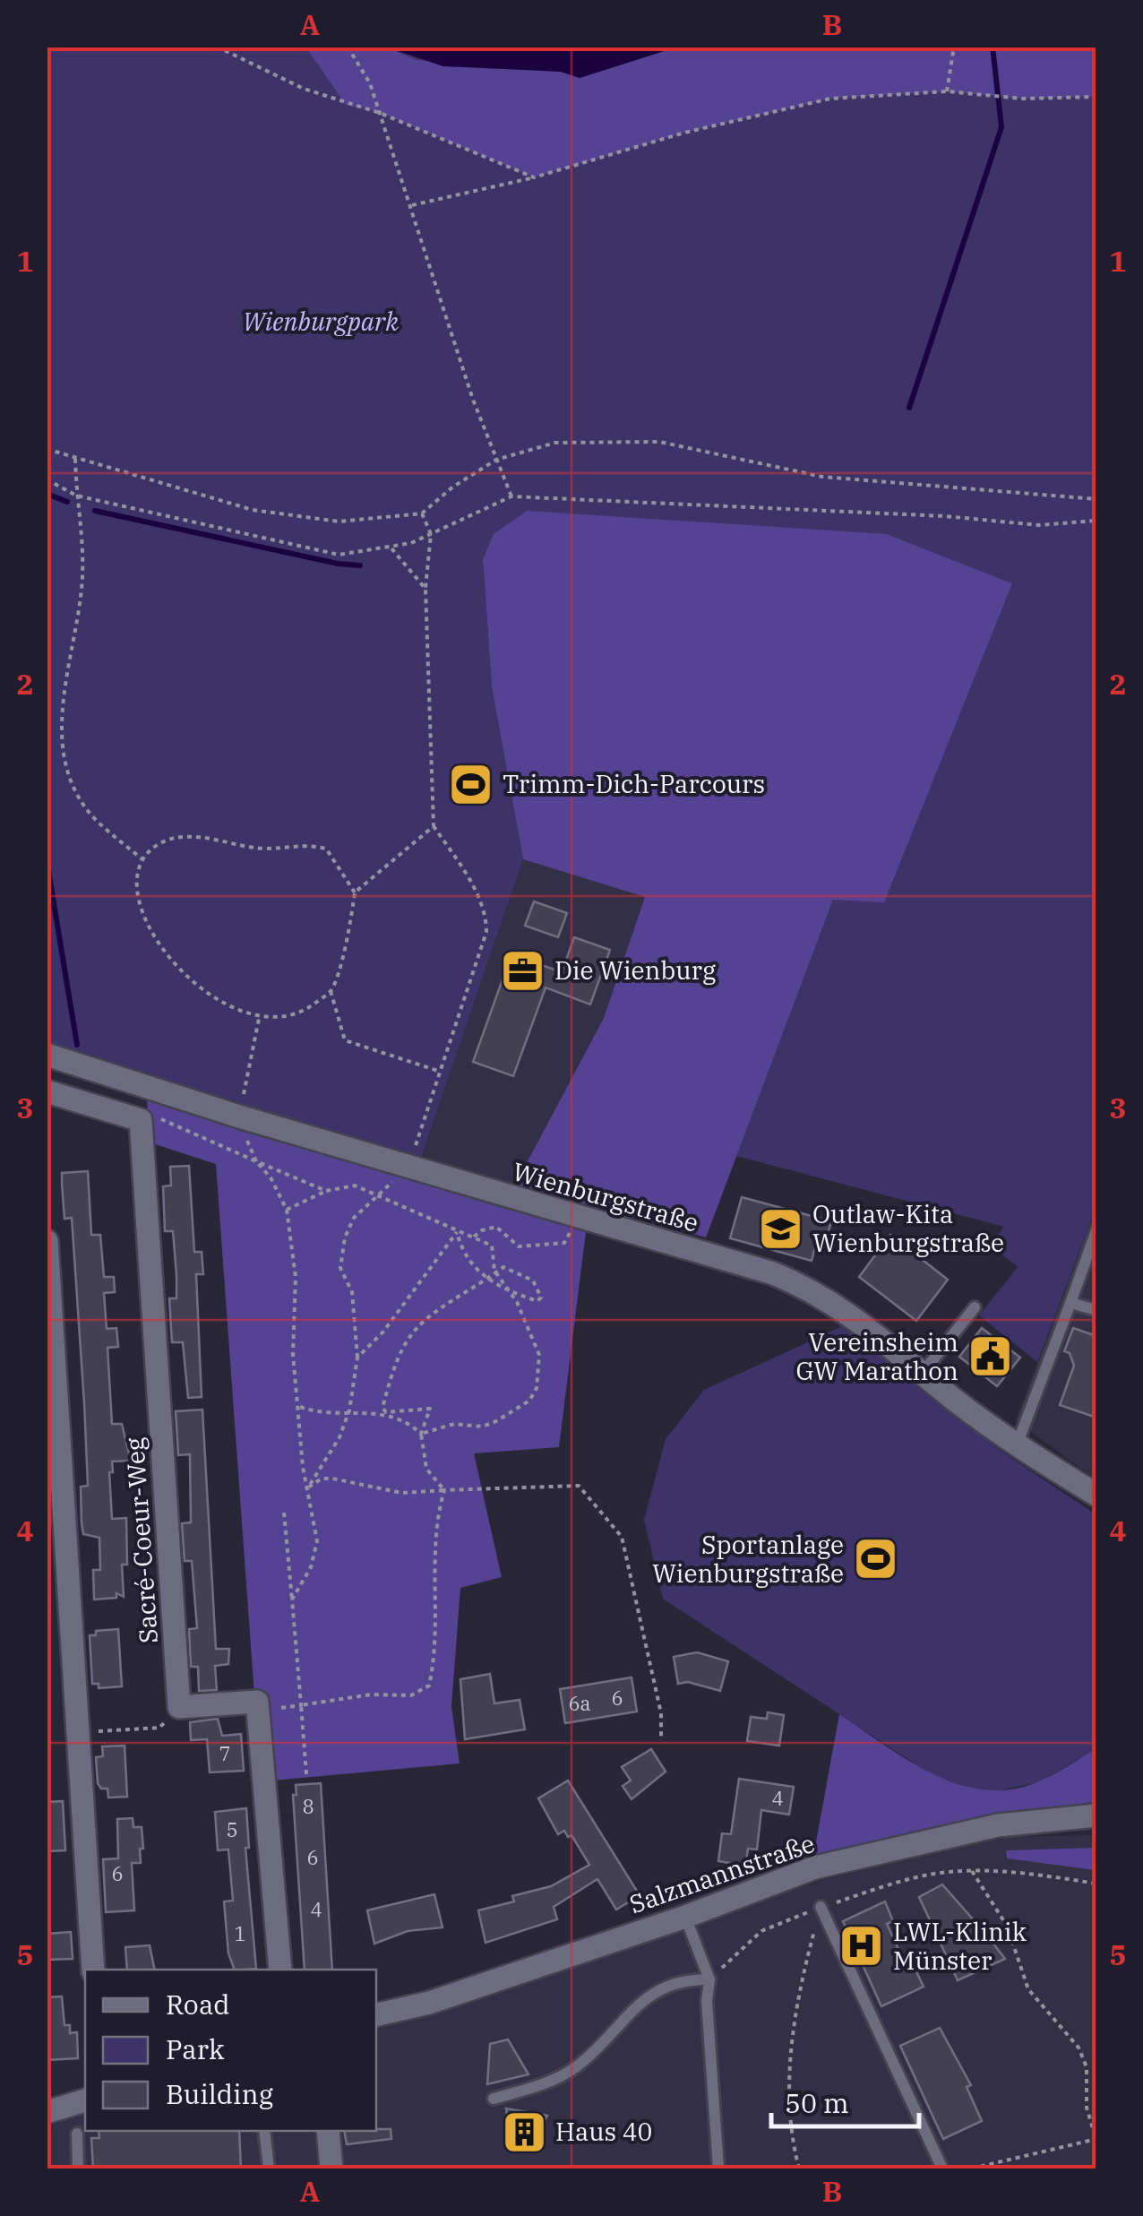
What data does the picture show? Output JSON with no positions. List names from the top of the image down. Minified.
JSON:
{"streets":{"street":["Wienburgstraße","Sacré-Coeur-Weg","Salzmannstraße"]},"parks":["Wienburgpark"],"places":{"sports":["Trimm-Dich-Parcours","Sportanlage Wienburgstraße"],"office":["Die Wienburg"],"school or university":["Outlaw-Kita Wienburgstraße"],"public building":["Vereinsheim GW Marathon"],"hospital":["LWL-Klinik Münster"],"building":["Haus 40"]},"house_numbers":["6","6a","7","4","8","5","6","6","4","1"],"legend":["Road","Park","Building"],"scale_bar":"50 m","grid":{"columns":["A","B"],"rows":["1","2","3","4","5"]}}
